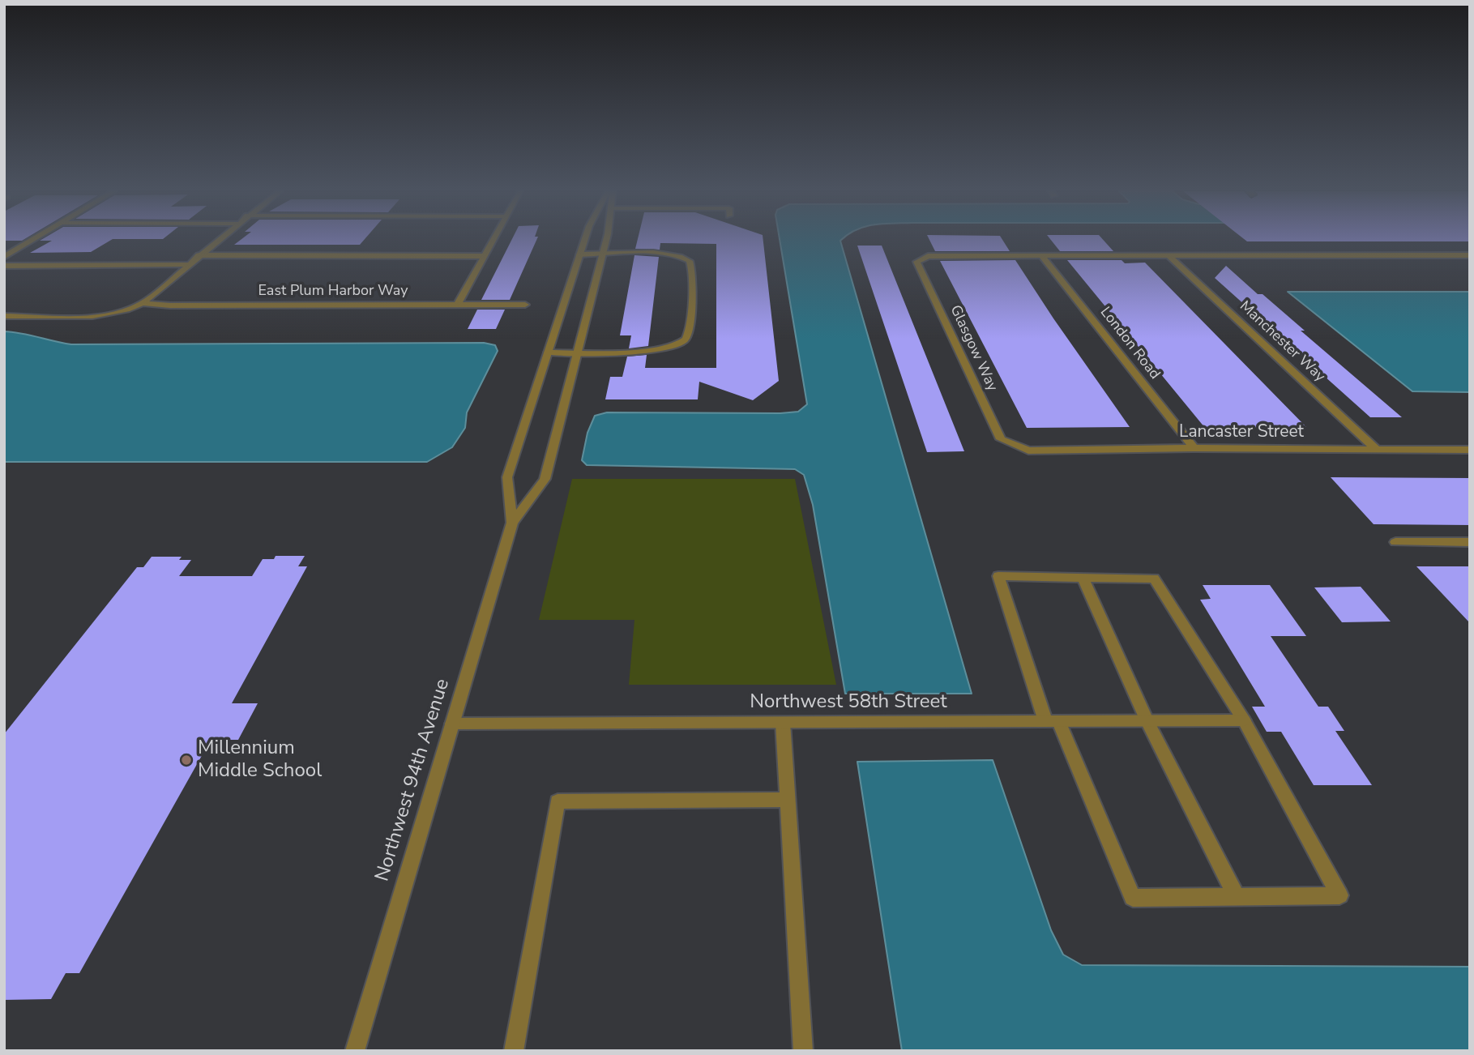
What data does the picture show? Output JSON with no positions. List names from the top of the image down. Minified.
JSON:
{"streets":{"street":["East Plum Harbor Way","Manchester Way","London Road","Glasgow Way","Lancaster Street","Northwest 58th Street","Northwest 94th Avenue"]},"crossings":[["Manchester Way","Lancaster Street"],["London Road","Glasgow Way"],["London Road","Lancaster Street"],["Glasgow Way","Lancaster Street"],["Northwest 58th Street","Northwest 94th Avenue"]],"places":["Millennium Middle School"]}
